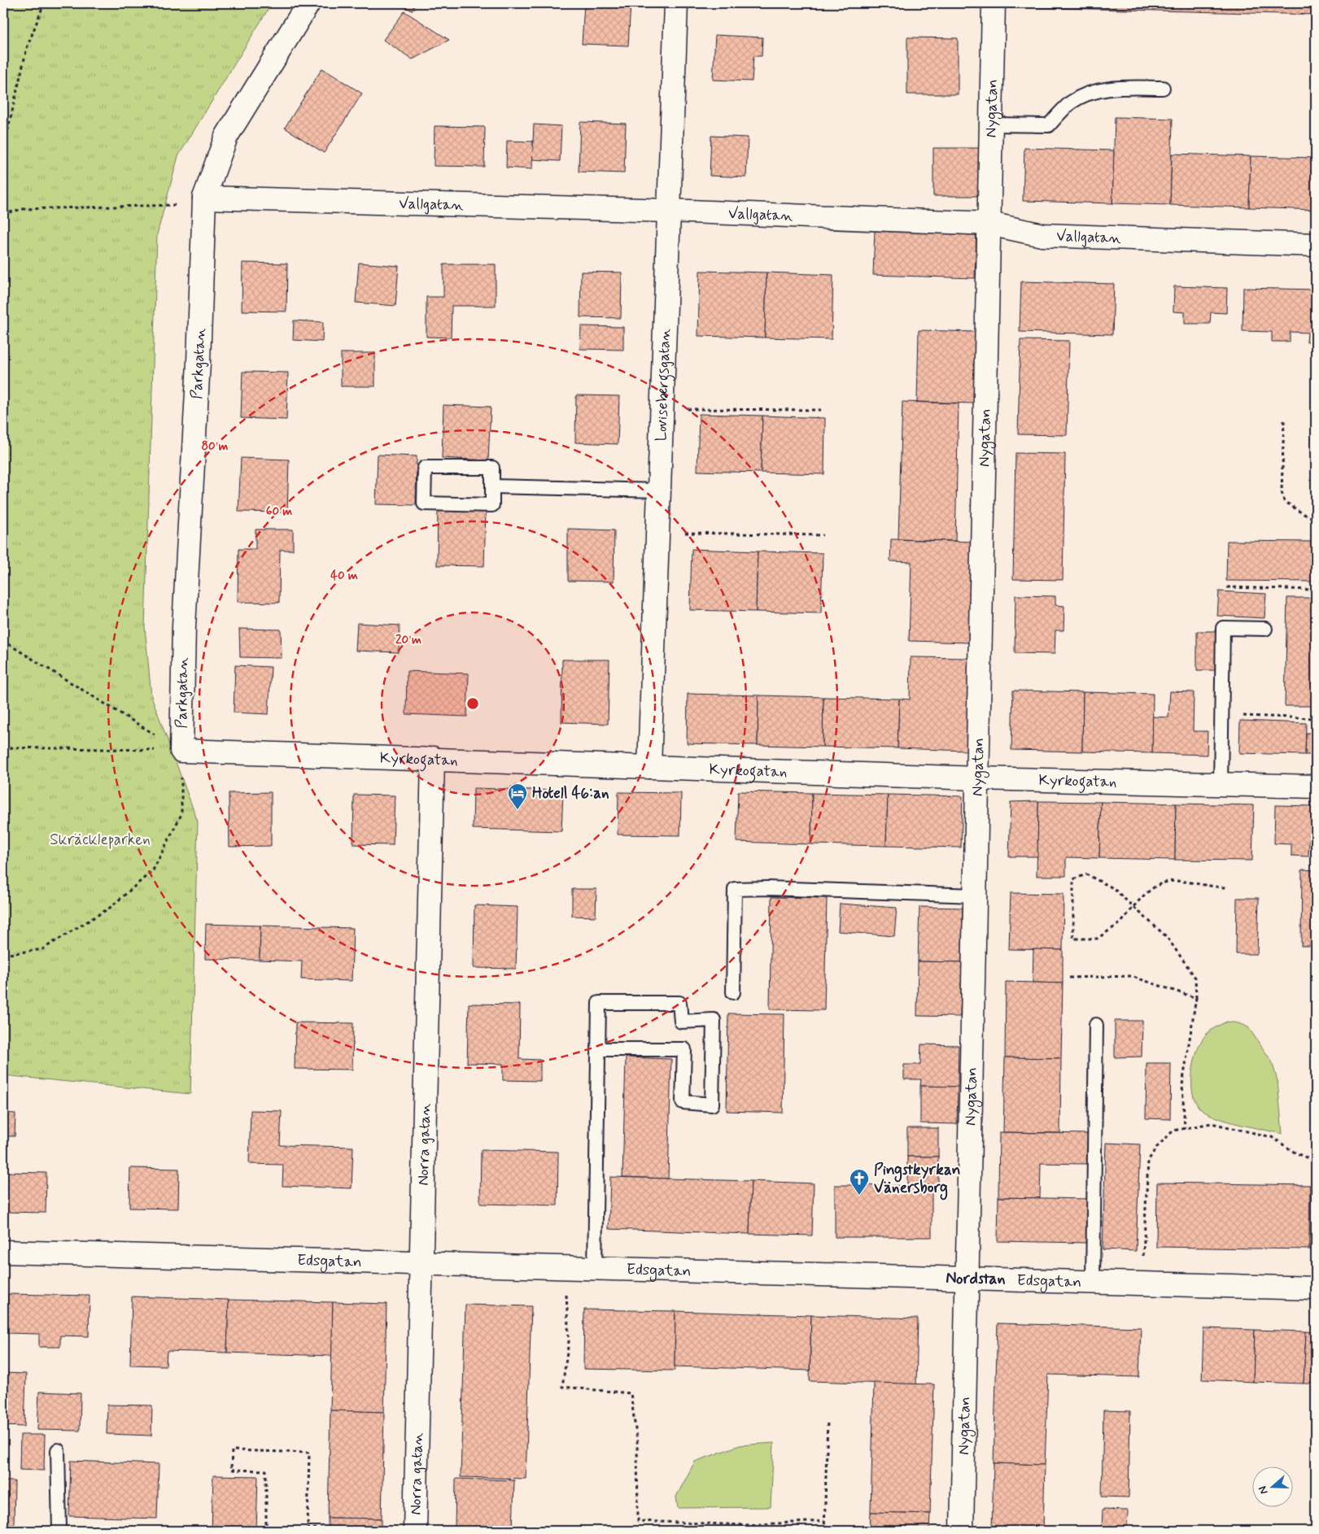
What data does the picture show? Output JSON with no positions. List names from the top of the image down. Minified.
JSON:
{"streets":{"street":["Nygatan","Vallgatan","Parkgatan","Lovisebergsgatan","Kyrkogatan","Norra gatan","Edsgatan"]},"crossings":[["Nygatan","Vallgatan"],["Nygatan","Kyrkogatan"],["Nygatan","Edsgatan"],["Vallgatan","Parkgatan"],["Vallgatan","Lovisebergsgatan"],["Parkgatan","Kyrkogatan"],["Lovisebergsgatan","Kyrkogatan"],["Kyrkogatan","Norra gatan"],["Norra gatan","Edsgatan"]],"districts":["Nordstan"],"parks":["Skräckleparken"],"places":{"hotel":["Hotell 46:an"],"church":["Pingstkyrkan Vänersborg"]},"north":"left","rings":["80 m","60 m","40 m","20 m"]}
